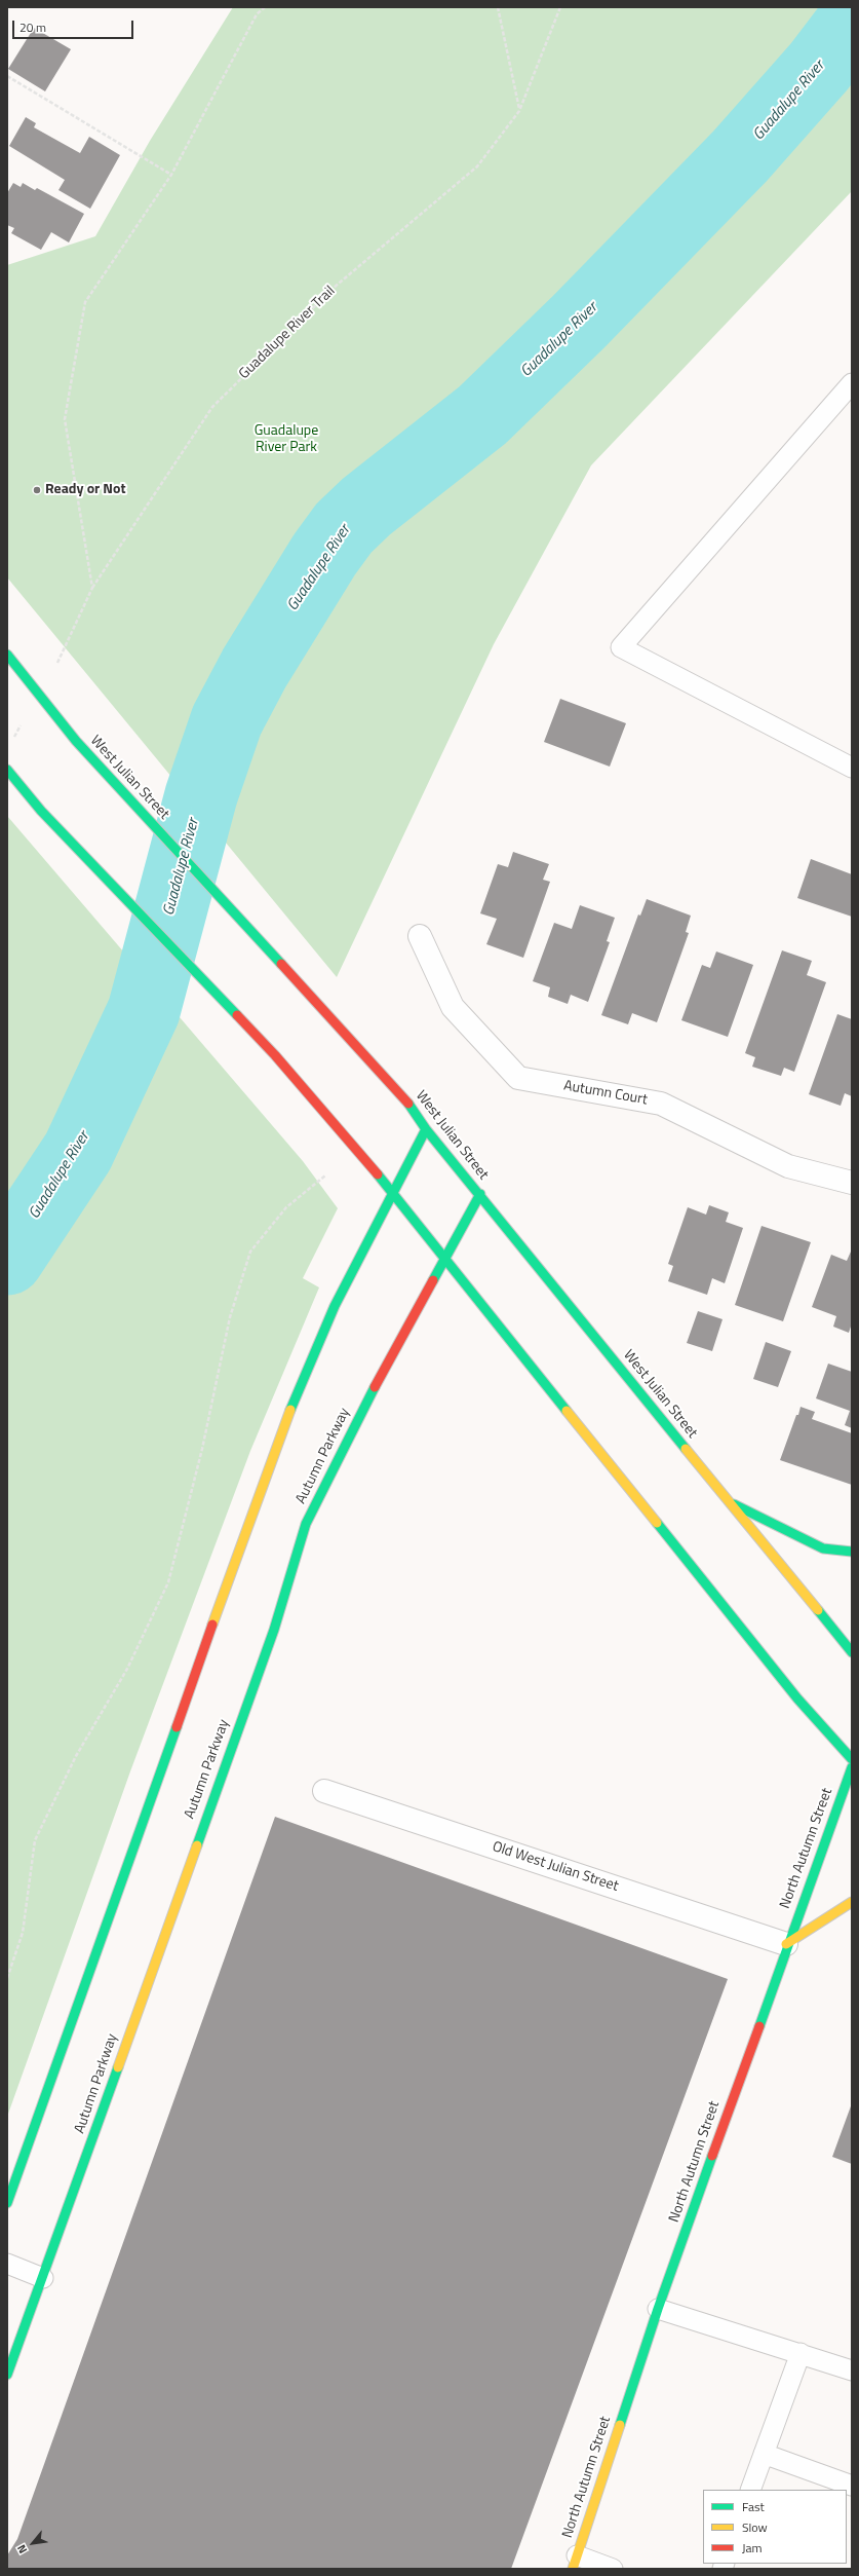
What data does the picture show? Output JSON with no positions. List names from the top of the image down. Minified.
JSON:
{"streets":{"main road":["West Julian Street","Autumn Parkway","North Autumn Street"],"street":["Autumn Court","Old West Julian Street"],"path":["Guadalupe River Trail"]},"crossings":[["West Julian Street","Autumn Parkway"],["North Autumn Street","Old West Julian Street"]],"water":["Guadalupe River"],"parks":["Guadalupe River Park"],"places":["Ready or Not"],"legend":["Fast","Slow","Jam"],"scale_bar":"20 m","north":"bottom left"}
